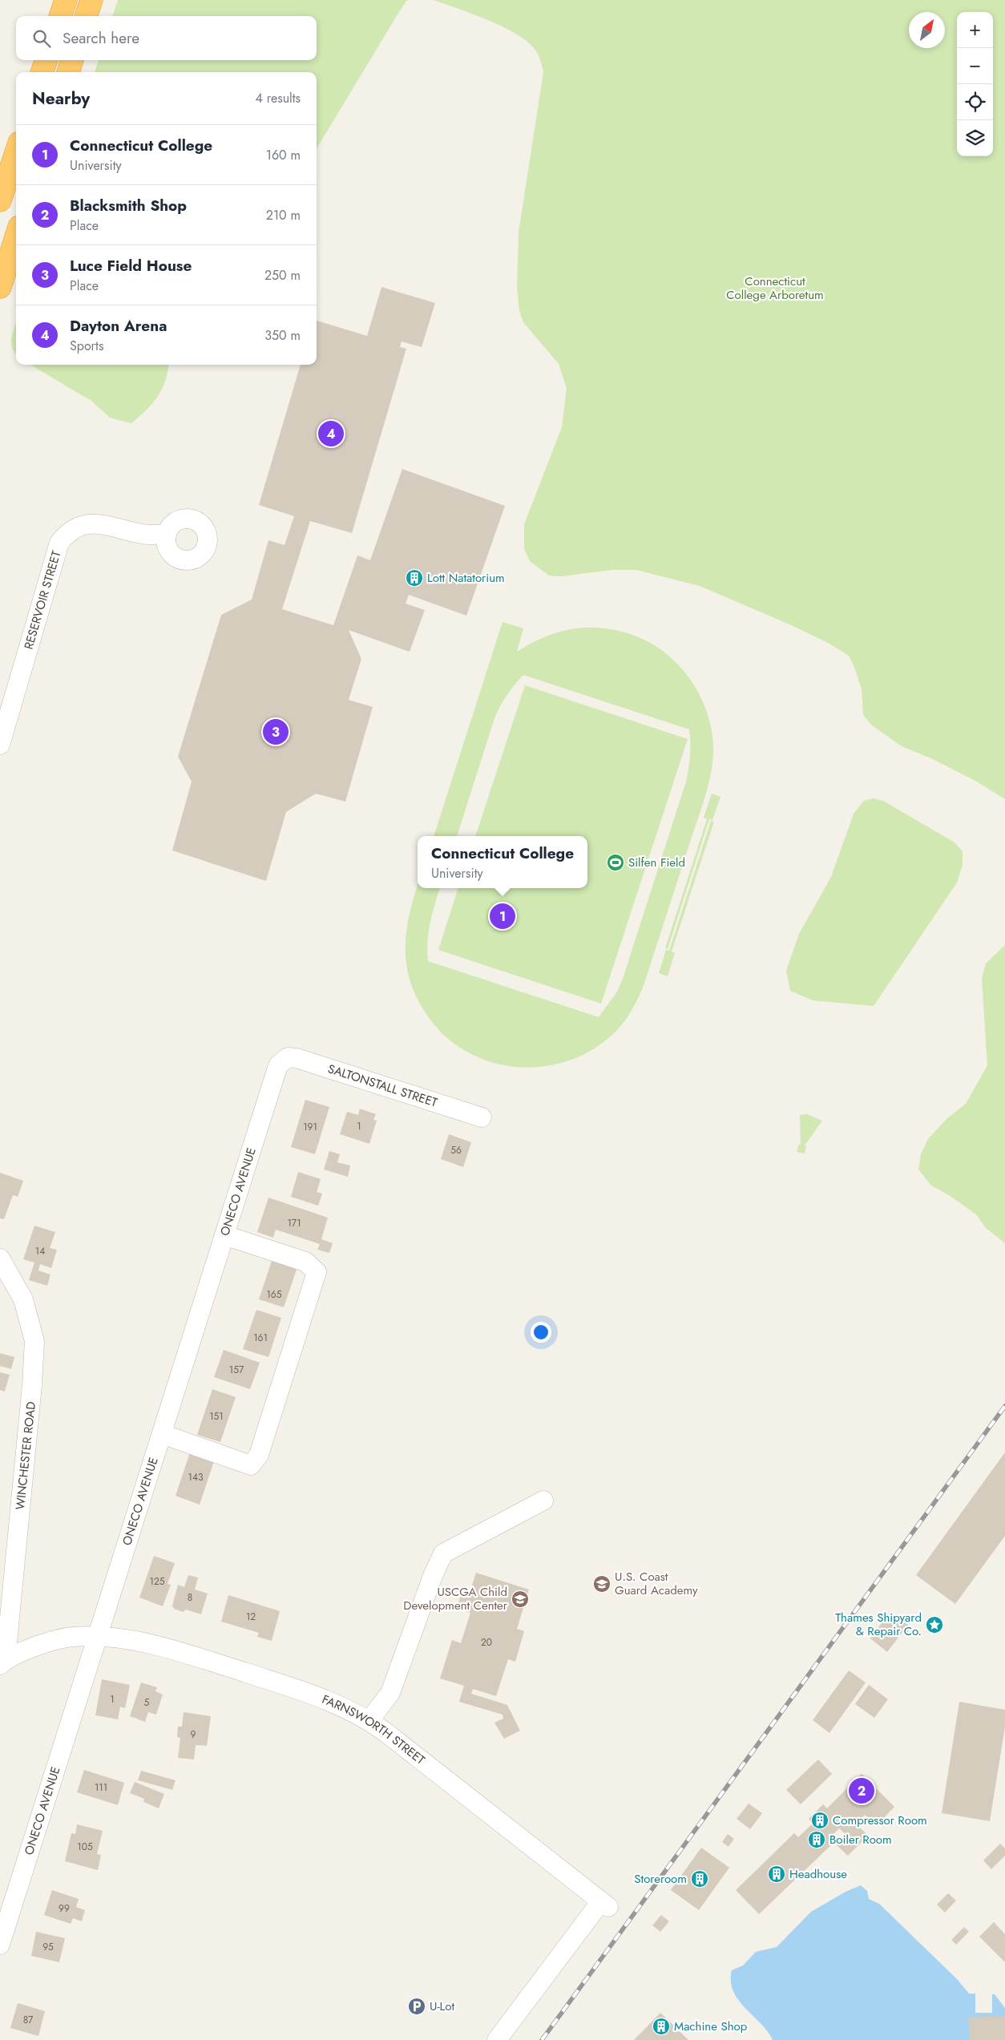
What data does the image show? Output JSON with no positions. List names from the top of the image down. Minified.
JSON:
{"streets":{"street":["RESERVOIR STREET","SALTONSTALL STREET","ONECO AVENUE","WINCHESTER ROAD","FARNSWORTH STREET"]},"crossings":[["SALTONSTALL STREET","ONECO AVENUE"],["ONECO AVENUE","FARNSWORTH STREET"],["WINCHESTER ROAD","FARNSWORTH STREET"]],"parks":["Connecticut College Arboretum"],"places":{"building":["Lott Natatorium","Compressor Room","Boiler Room","Headhouse","Storeroom","Machine Shop"],"sports":["Silfen Field"],"school or university":["U.S. Coast Guard Academy","USCGA Child Development Center"],"place":["Thames Shipyard & Repair Co."],"parking":["U-Lot"]},"house_numbers":["1","191","56","171","14","165","161","157","151","143","125","8","12","20","1","5","9","111","105","99","95","87"],"north":"top right","page":{"map_buttons":["+","−"],"search":"Search here","heading":["Nearby","4 results"],"list":[{"mark":"1","name":"Connecticut College","note":"University","value":"160 m"},{"mark":"2","name":"Blacksmith Shop","note":"Place","value":"210 m"},{"mark":"3","name":"Luce Field House","note":"Place","value":"250 m"},{"mark":"4","name":"Dayton Arena","note":"Sports","value":"350 m"}],"pins":["4","3","1","2"],"popup":["Connecticut College","University"]}}
